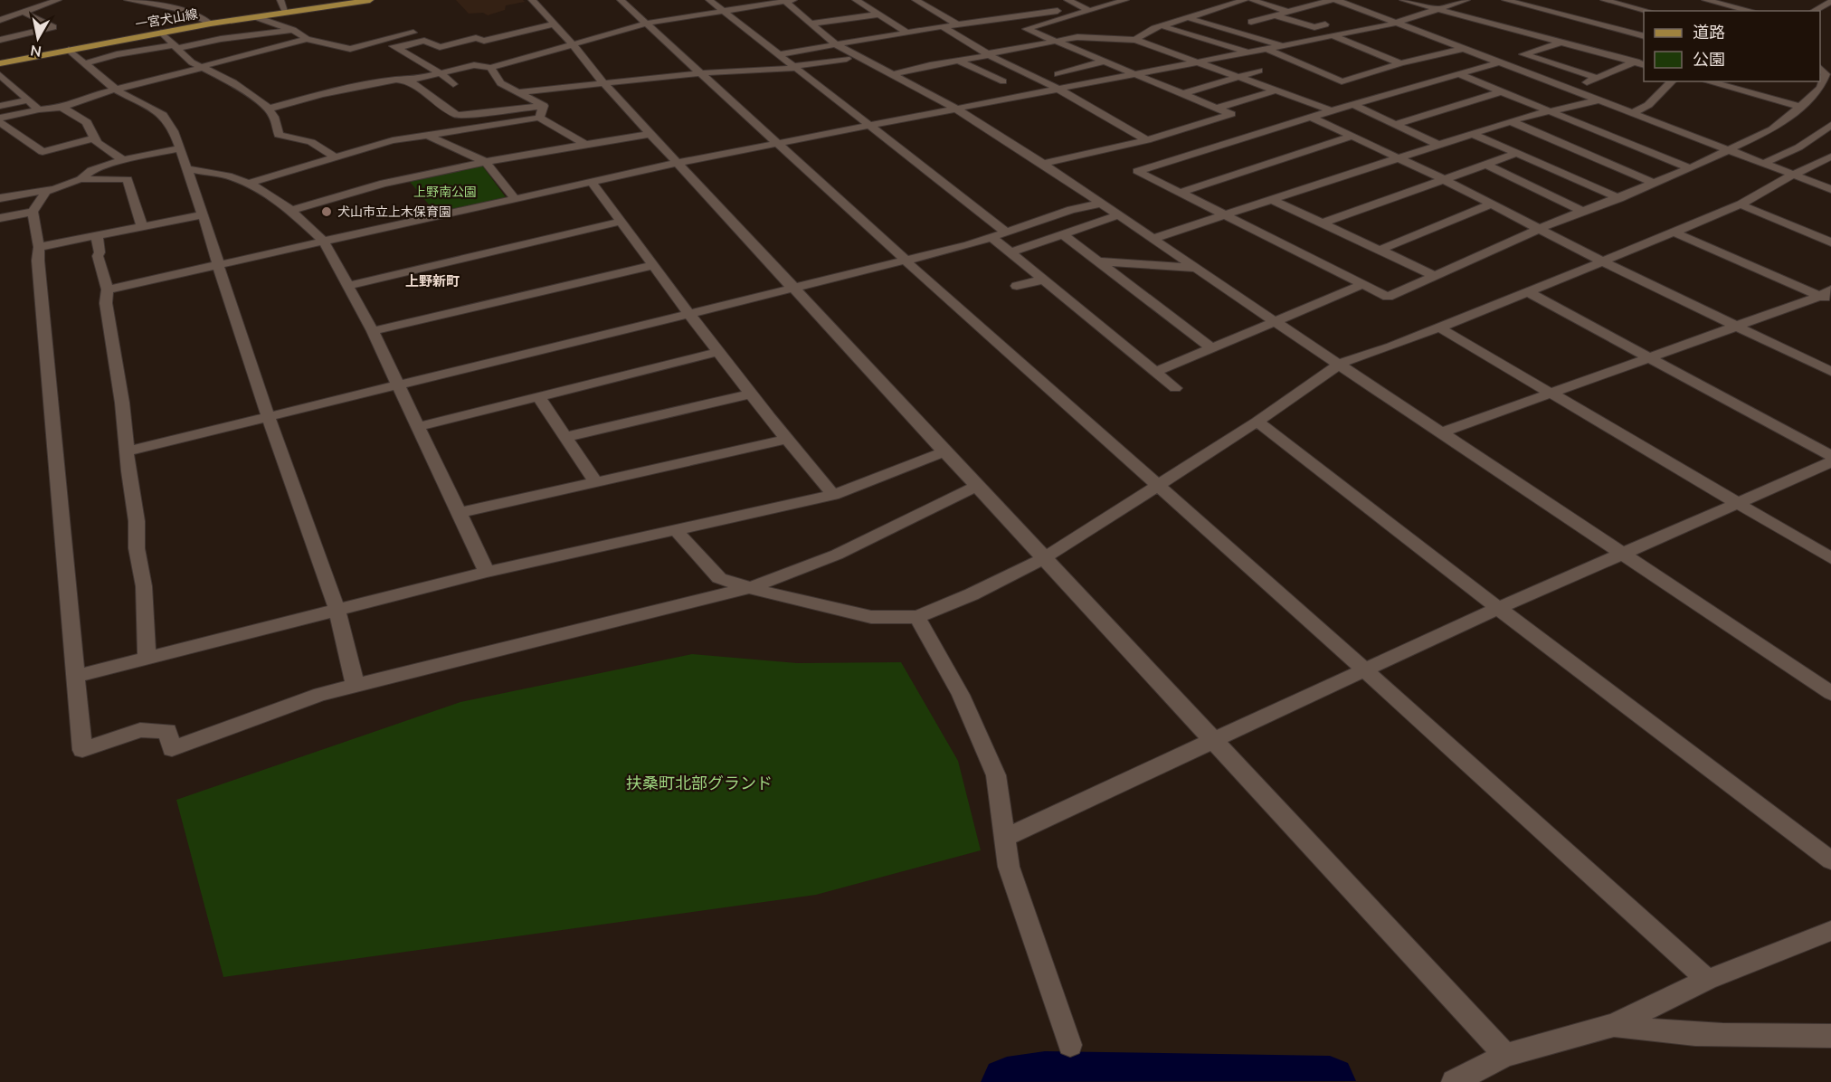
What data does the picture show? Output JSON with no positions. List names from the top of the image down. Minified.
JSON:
{"streets":{"main road":["一宮犬山線"]},"districts":["上野新町"],"parks":["上野南公園","扶桑町北部グランド"],"places":["犬山市立上木保育園"],"legend":["道路","公園"],"north":"bottom"}
